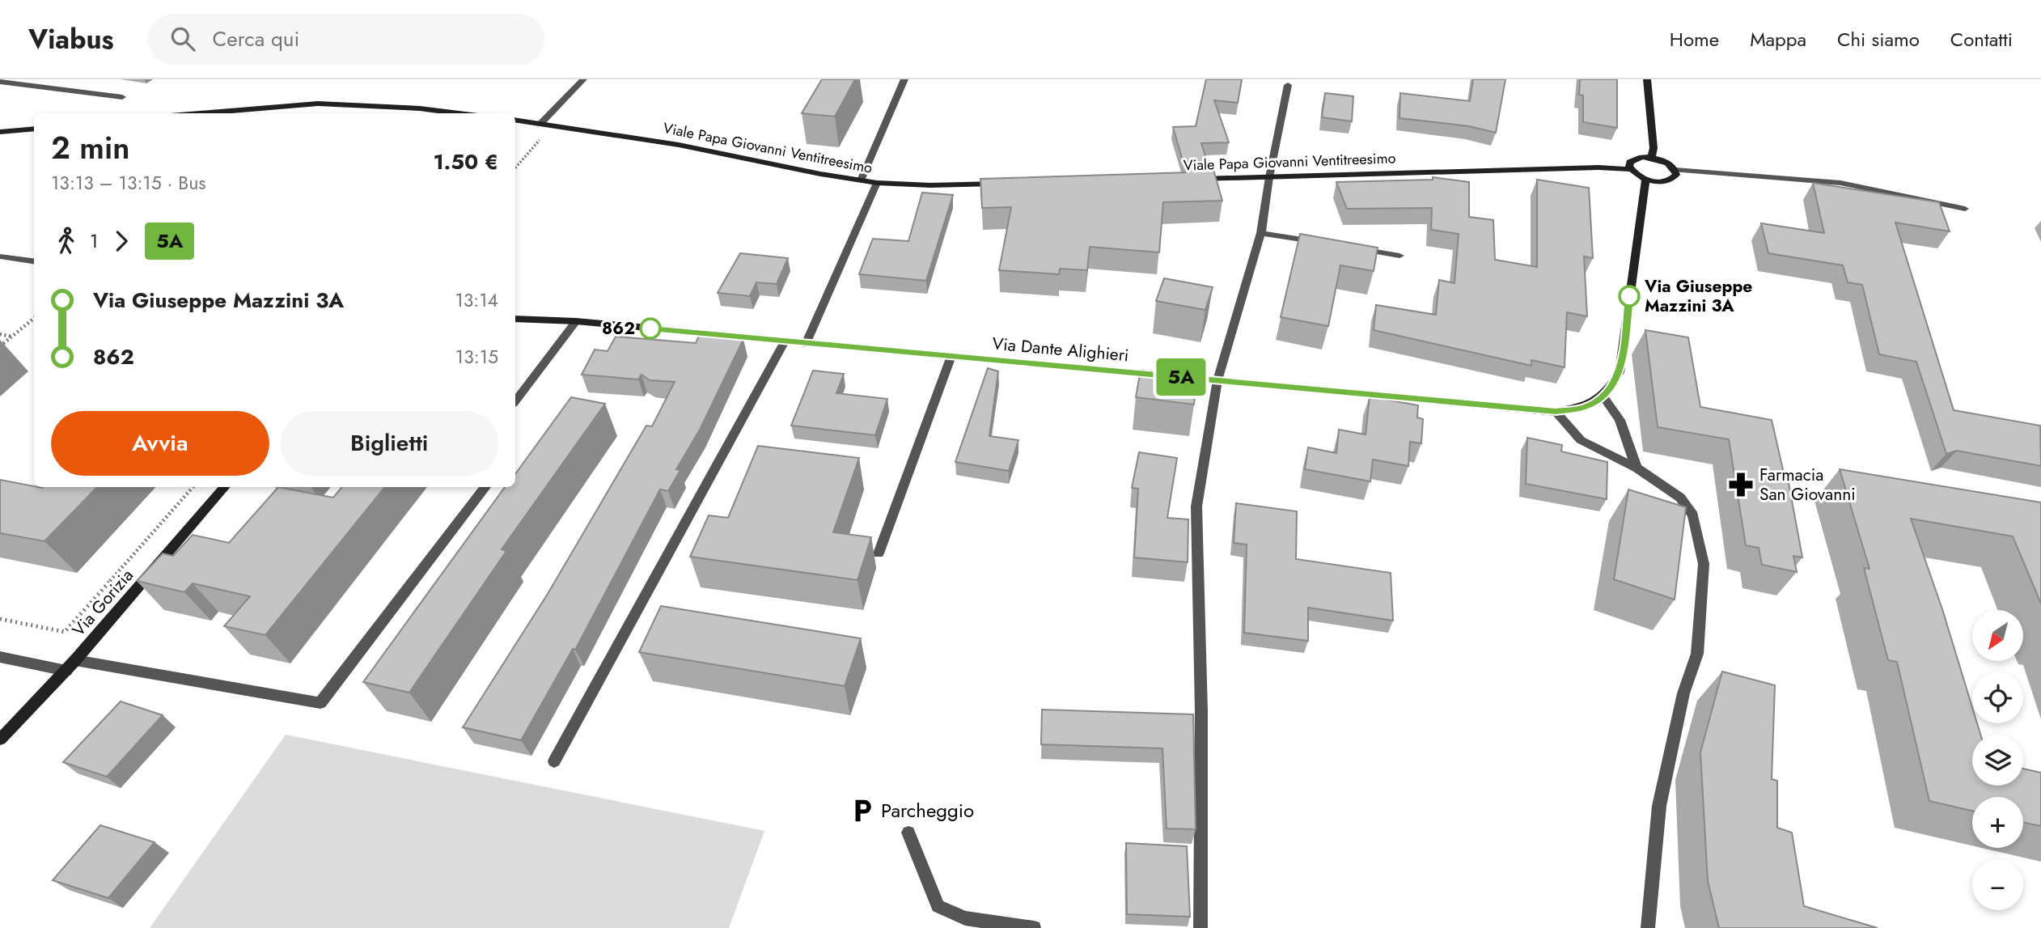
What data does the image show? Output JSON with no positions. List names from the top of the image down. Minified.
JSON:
{"streets":{"street":["Viale Papa Giovanni Ventitreesimo","Via Dante Alighieri","Via Gorizia"]},"places":{"other":["Via Giuseppe Mazzini 3A","862"],"pharmacy":["Farmacia San Giovanni"],"parking":["Parcheggio"]},"lines":["bus line 5A"],"north":"bottom left","page":{"header":"Viabus","search":"Cerca qui","nav":["Home","Mappa","Chi siamo","Contatti"],"on_map":"5A","heading":["2 min","13:13 – 13:15 · Bus","1.50 €"],"legs":["1","5A"],"list":[{"name":"Via Giuseppe Mazzini 3A","value":"13:14"},{"name":"862","value":"13:15"}],"buttons":["Avvia","Biglietti"],"map_buttons":["+","−"]}}
